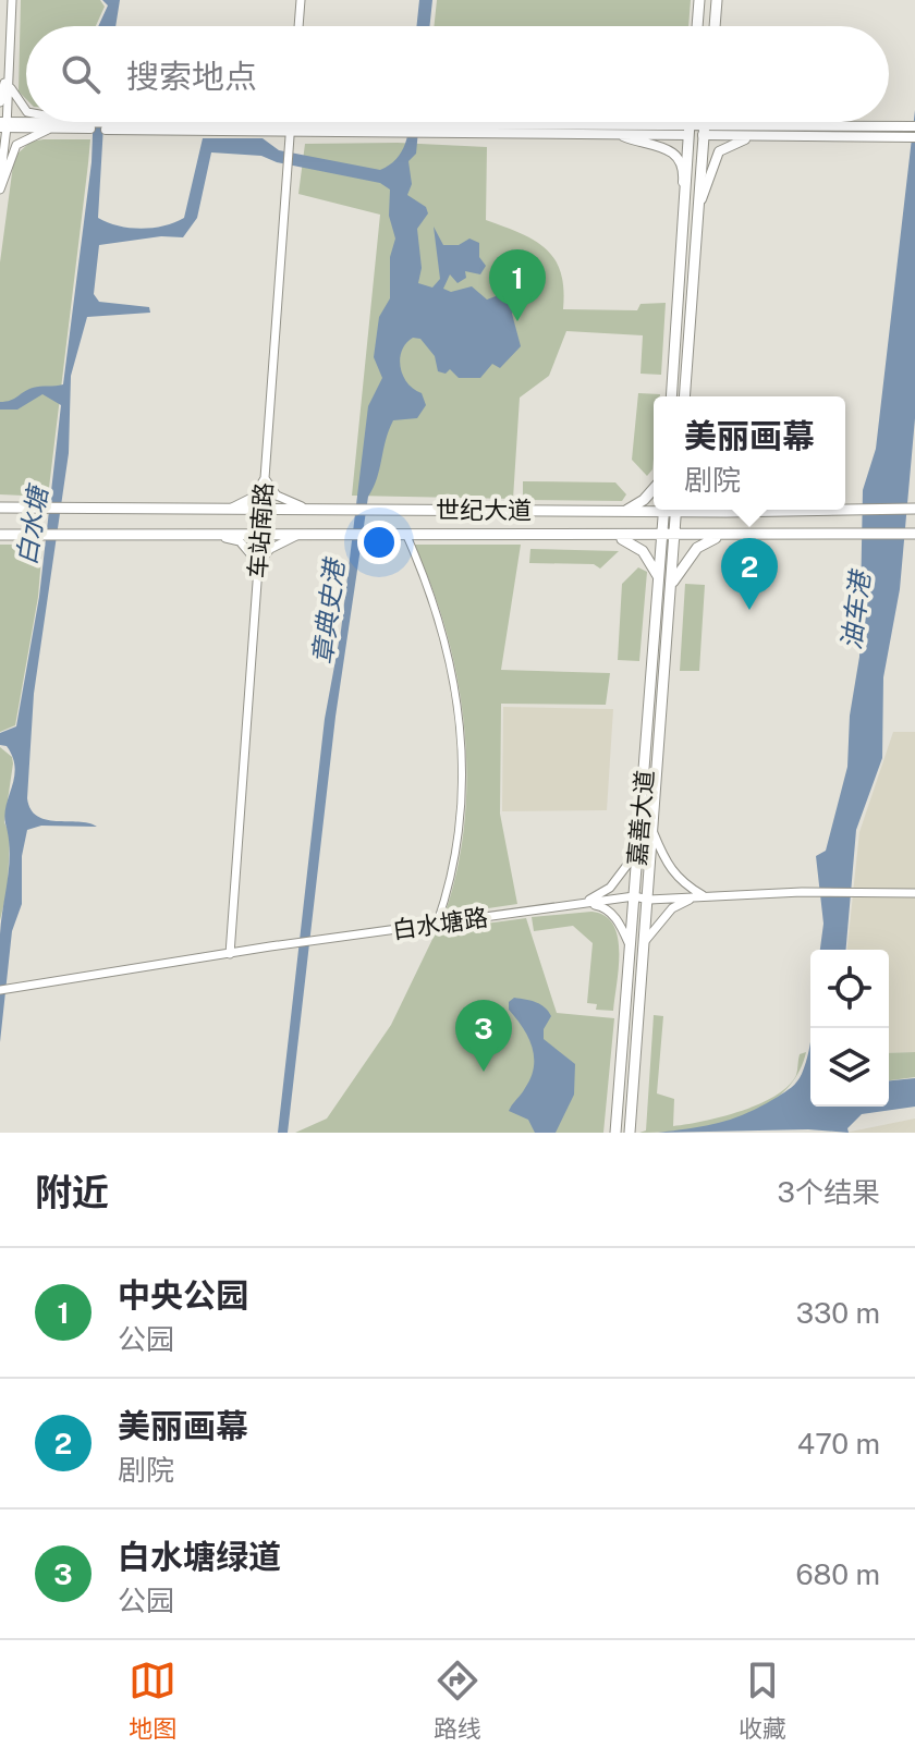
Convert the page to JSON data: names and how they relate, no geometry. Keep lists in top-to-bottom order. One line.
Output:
{"streets":{"main road":["世纪大道","嘉善大道"],"street":["车站南路","白水塘路"]},"crossings":[["世纪大道","车站南路"],["世纪大道","嘉善大道"],["车站南路","白水塘路"],["嘉善大道","白水塘路"]],"water":["白水塘","油车港","章典史港"],"page":{"search":"搜索地点","pins":["1","2","3"],"popup":["美丽画幕","剧院"],"heading":["附近","3个结果"],"list":[{"mark":"1","name":"中央公园","note":"公园","value":"330 m"},{"mark":"2","name":"美丽画幕","note":"剧院","value":"470 m"},{"mark":"3","name":"白水塘绿道","note":"公园","value":"680 m"}],"nav":["地图","路线","收藏"]}}
